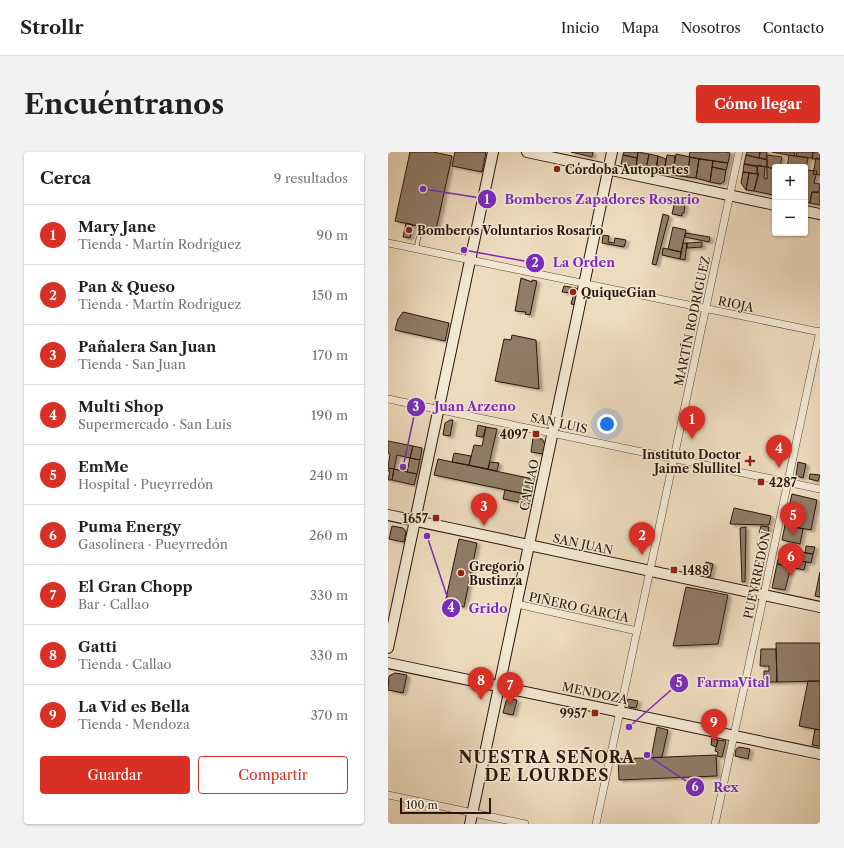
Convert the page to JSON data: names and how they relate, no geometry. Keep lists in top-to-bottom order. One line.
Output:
{"streets":{"main road":["CALLAO","SAN JUAN","MENDOZA"],"street":["RIOJA","MARTÍN RODRÍGUEZ","SAN LUIS","PUEYRREDÓN","PIÑERO GARCÍA"]},"crossings":[["RIOJA","MARTÍN RODRÍGUEZ"],["RIOJA","CALLAO"],["RIOJA","PUEYRREDÓN"],["MARTÍN RODRÍGUEZ","SAN LUIS"],["MARTÍN RODRÍGUEZ","SAN JUAN"],["MARTÍN RODRÍGUEZ","PIÑERO GARCÍA"],["MARTÍN RODRÍGUEZ","MENDOZA"],["SAN LUIS","CALLAO"],["SAN LUIS","PUEYRREDÓN"],["CALLAO","SAN JUAN"],["CALLAO","PIÑERO GARCÍA"],["CALLAO","MENDOZA"],["SAN JUAN","PUEYRREDÓN"],["PUEYRREDÓN","MENDOZA"]],"districts":["NUESTRA SEÑORA DE LOURDES"],"places":{"other":["Córdoba Autopartes","Bomberos Zapadores Rosario","Bomberos Voluntarios Rosario","La Orden","QuiqueGian","Juan Arzeno","Grido","Gregorio Bustinza","FarmaVital","Rex"],"transit":["4097","4287","1657","1488","9957"],"health":["Instituto Doctor Jaime Slullitel"]},"scale_bar":"100 m","page":{"header":"Strollr","nav":["Inicio","Mapa","Nosotros","Contacto"],"buttons":["Cómo llegar",["Guardar","Compartir"]],"title":"Encuéntranos","heading":["Cerca","9 resultados"],"map_buttons":["+","−"],"list":[{"mark":"1","name":"Mary Jane","note":"Tienda · Martín Rodríguez","value":"90 m"},{"mark":"2","name":"Pan & Queso","note":"Tienda · Martín Rodríguez","value":"150 m"},{"mark":"3","name":"Pañalera San Juan","note":"Tienda · San Juan","value":"170 m"},{"mark":"4","name":"Multi Shop","note":"Supermercado · San Luis","value":"190 m"},{"mark":"5","name":"EmMe","note":"Hospital · Pueyrredón","value":"240 m"},{"mark":"6","name":"Puma Energy","note":"Gasolinera · Pueyrredón","value":"260 m"},{"mark":"7","name":"El Gran Chopp","note":"Bar · Callao","value":"330 m"},{"mark":"8","name":"Gatti","note":"Tienda · Callao","value":"330 m"},{"mark":"9","name":"La Vid es Bella","note":"Tienda · Mendoza","value":"370 m"}],"pins":["1","4","3","5","2","6","8","7","9"],"scale":"100 m"}}
